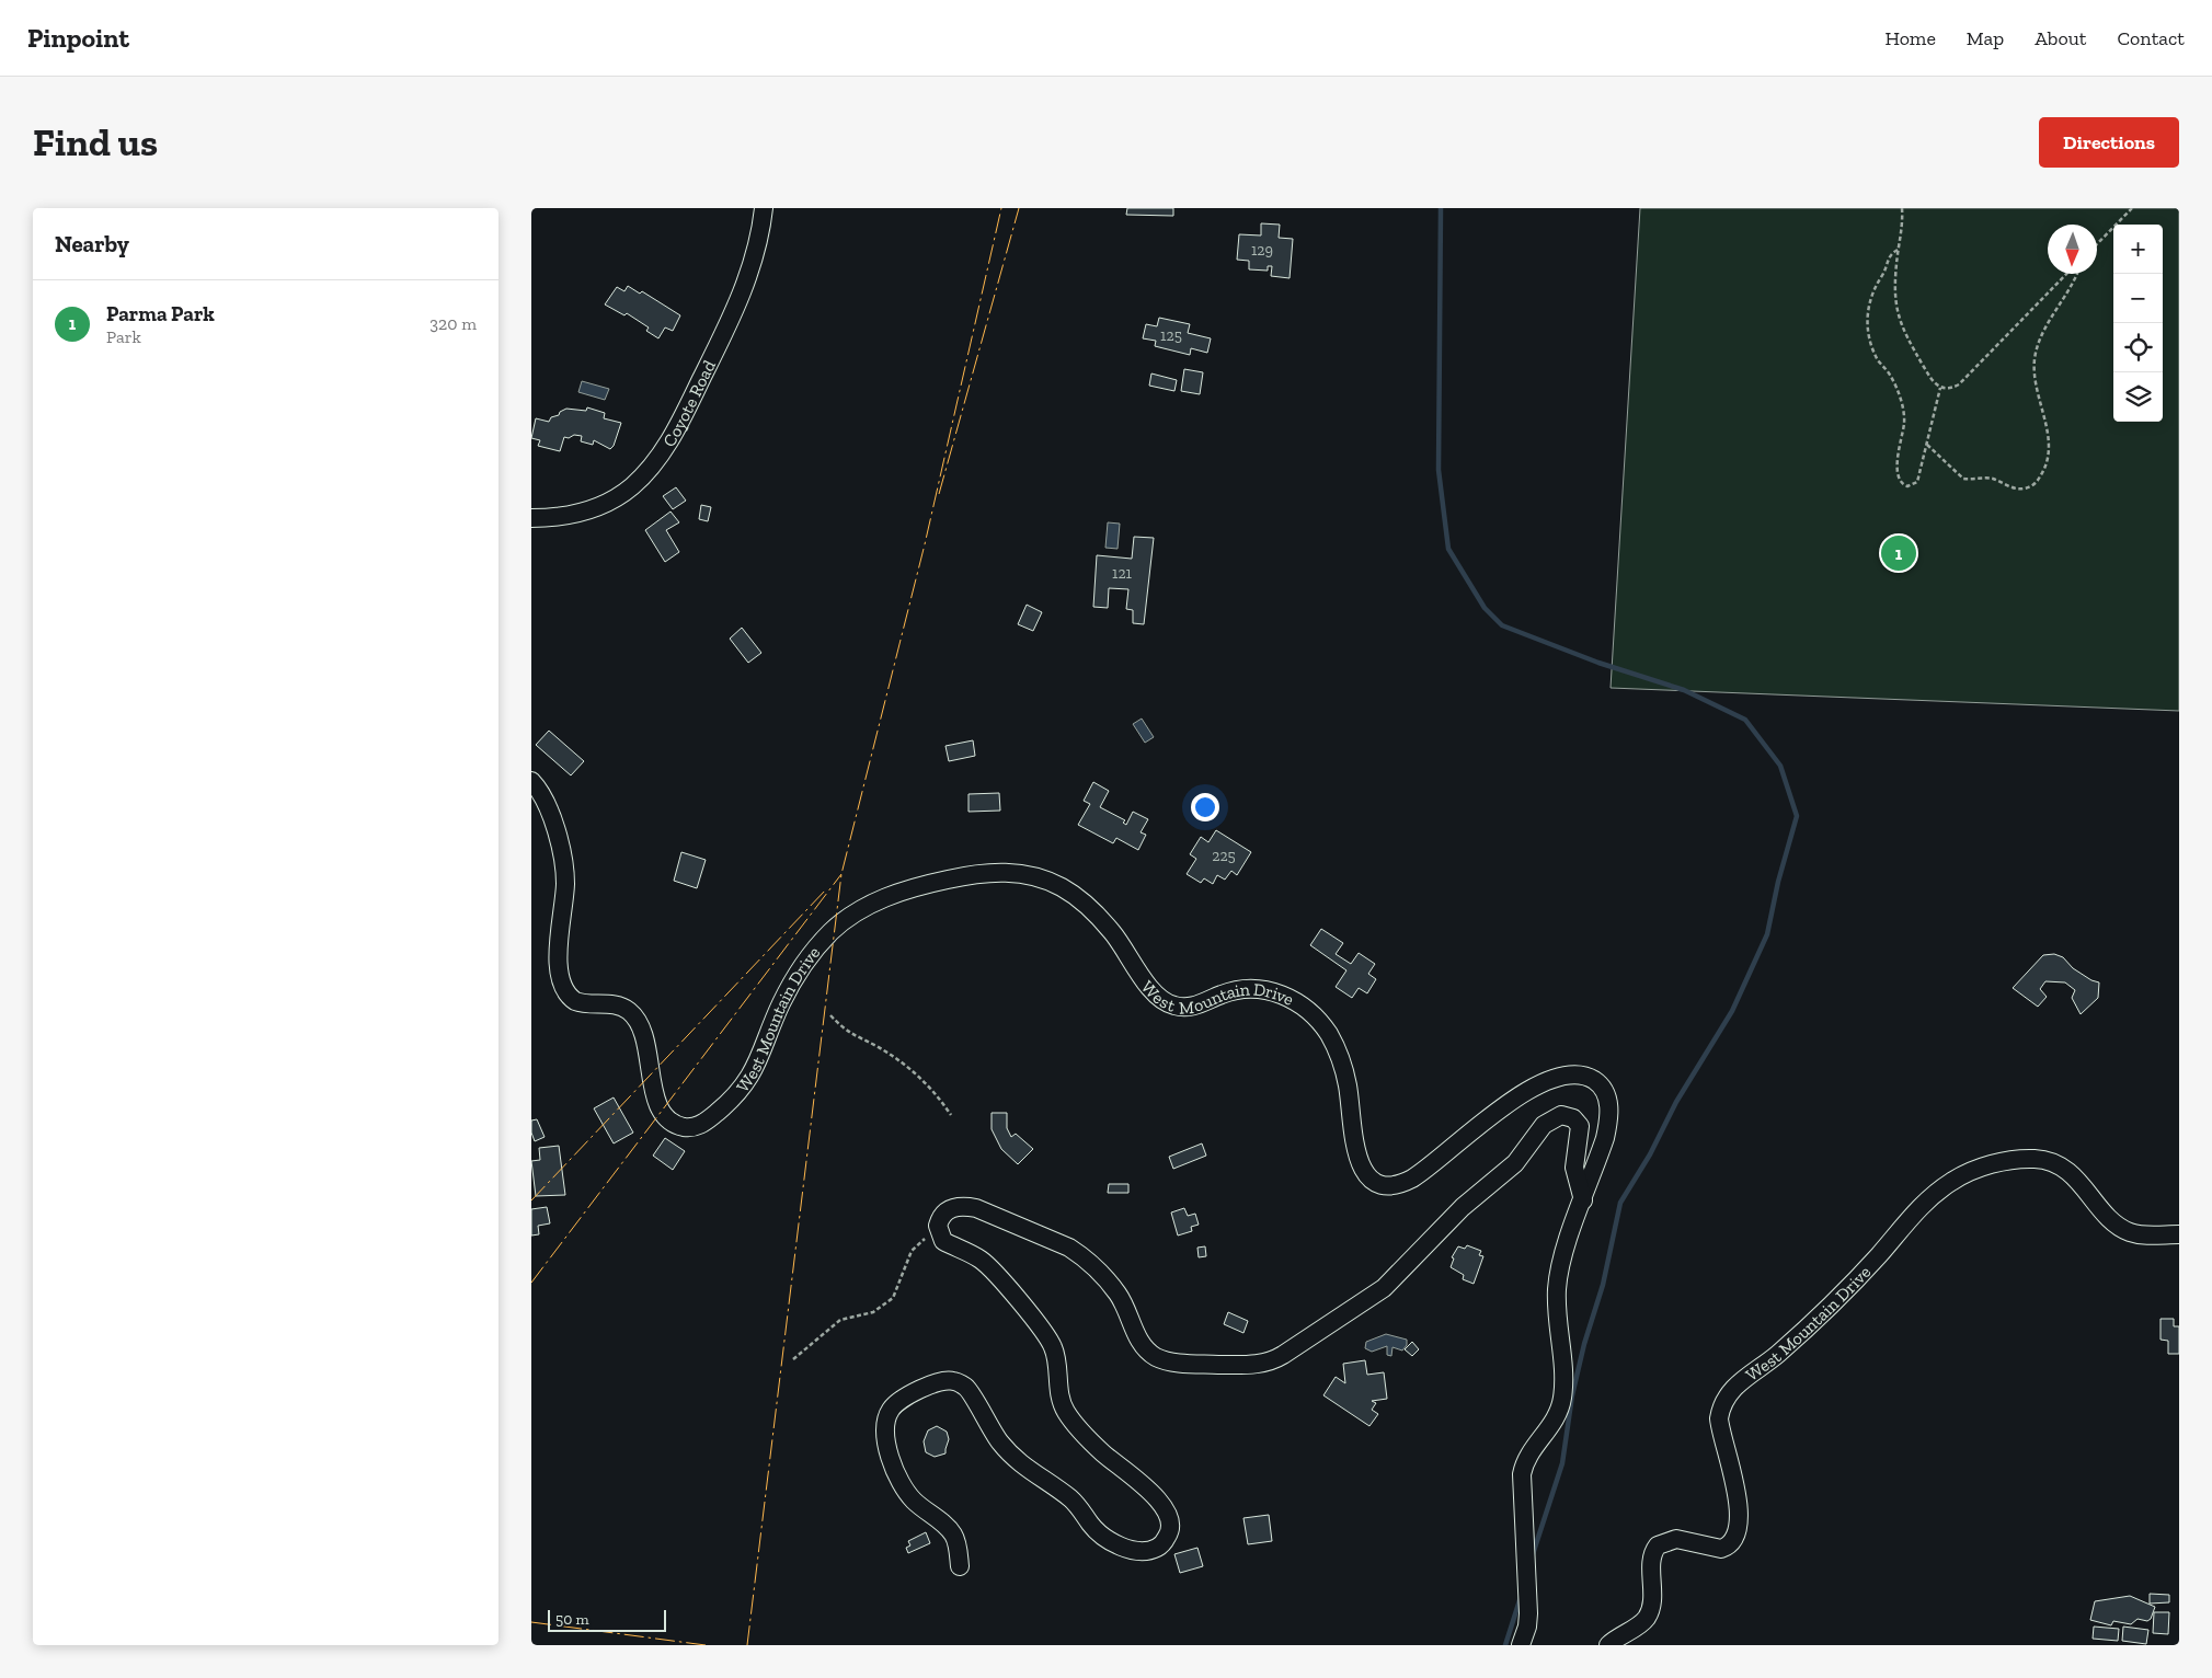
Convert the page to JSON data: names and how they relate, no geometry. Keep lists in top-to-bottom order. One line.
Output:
{"streets":{"street":["Coyote Road","West Mountain Drive"]},"house_numbers":["129","125","121","225"],"scale_bar":"50 m","north":"bottom","page":{"header":"Pinpoint","nav":["Home","Map","About","Contact"],"buttons":"Directions","title":"Find us","heading":"Nearby","map_buttons":["+","−"],"list":[{"mark":"1","name":"Parma Park","note":"Park","value":"320 m"}],"pins":"1","scale":"50 m"}}
